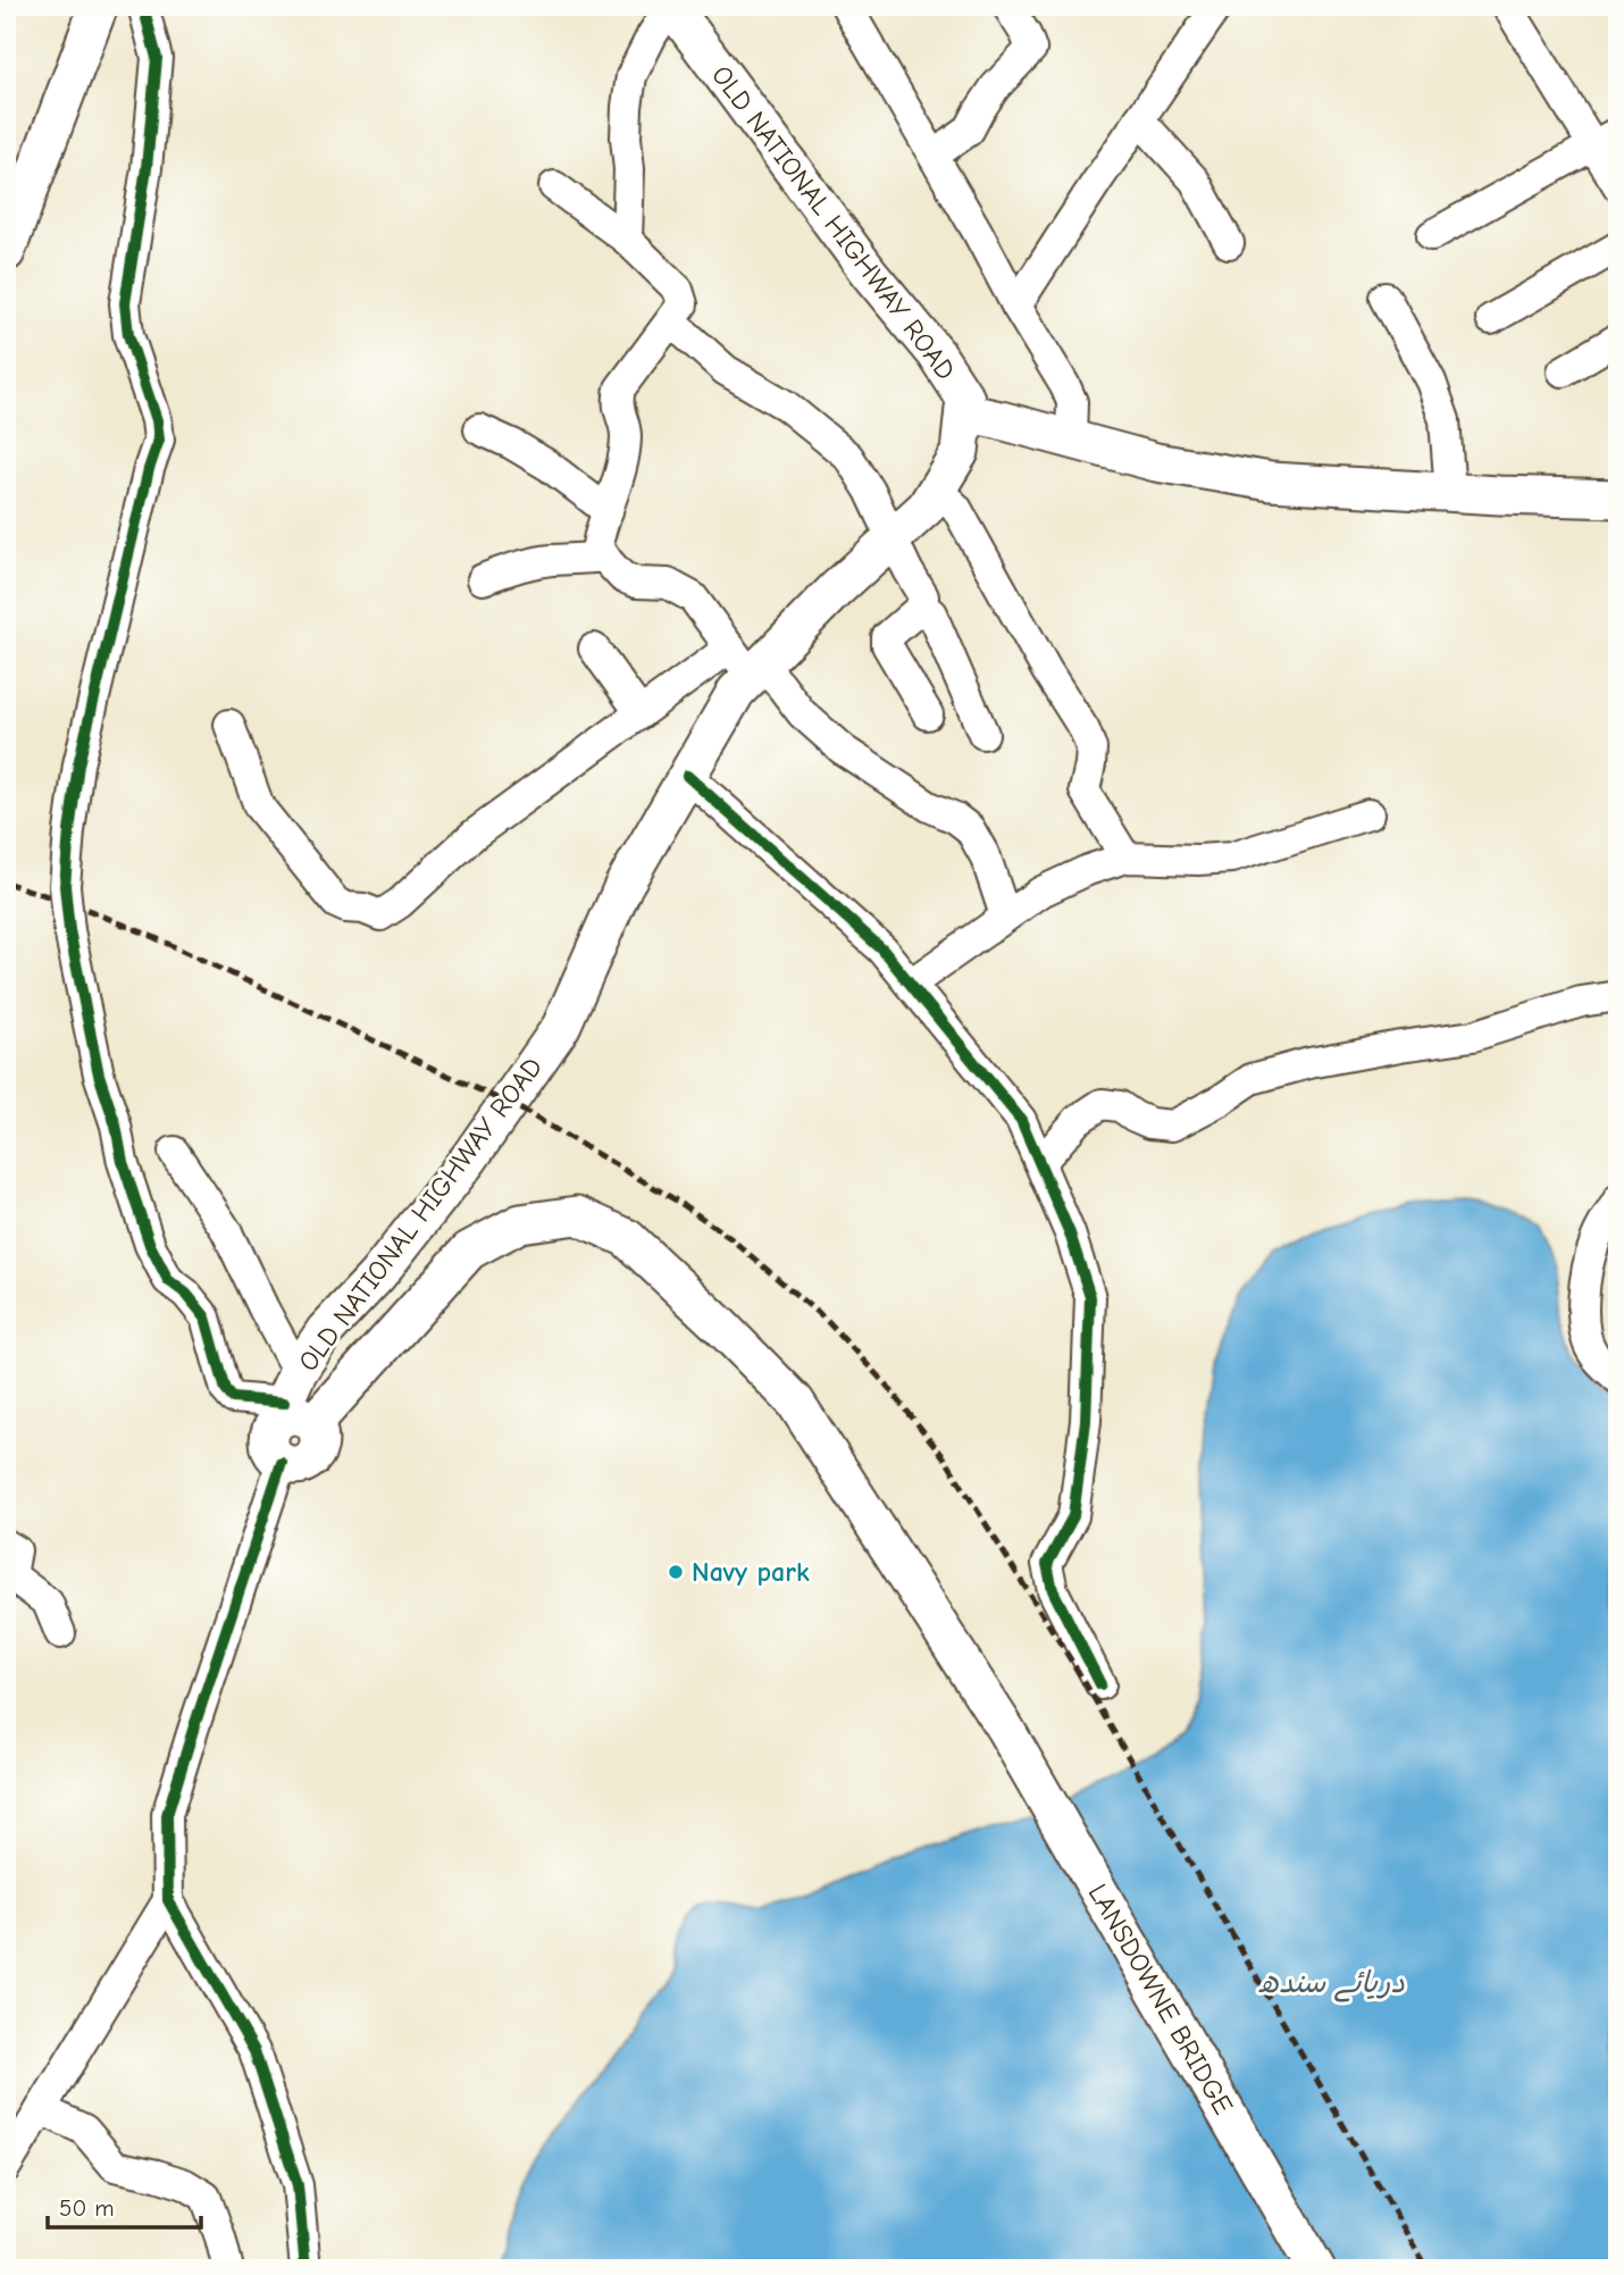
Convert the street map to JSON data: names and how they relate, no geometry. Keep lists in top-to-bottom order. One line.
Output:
{"streets":{"main road":["OLD NATIONAL HIGHWAY ROAD","LANSDOWNE BRIDGE"]},"crossings":[["OLD NATIONAL HIGHWAY ROAD","LANSDOWNE BRIDGE"]],"water":["دریائے سندھ"],"places":["Navy park"],"scale_bar":"50 m"}
